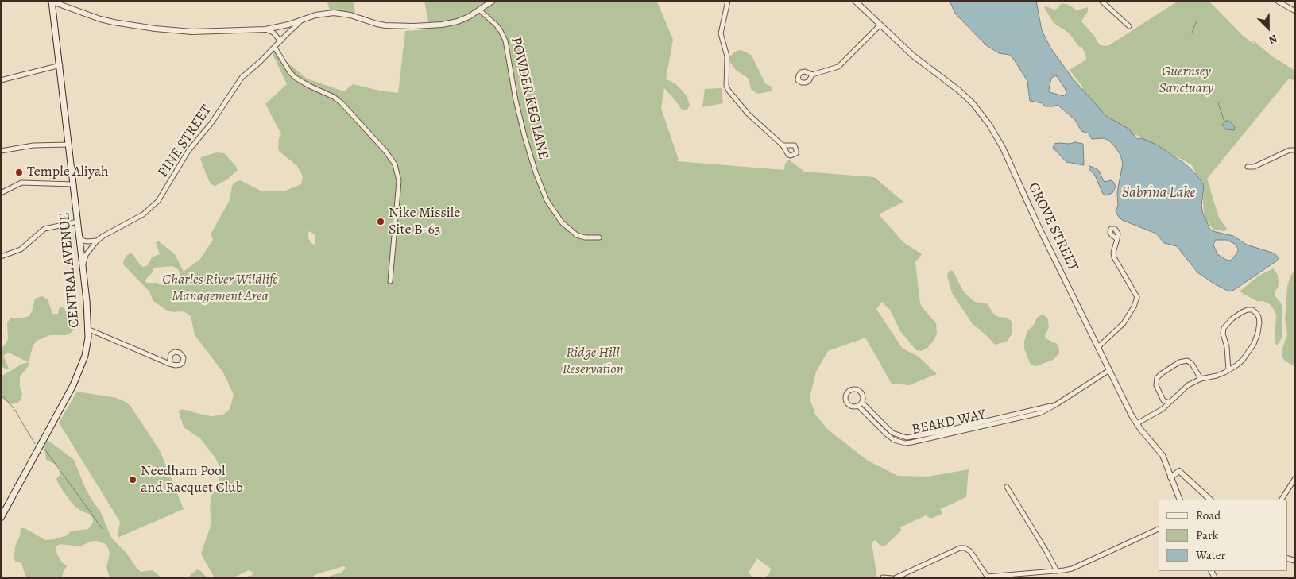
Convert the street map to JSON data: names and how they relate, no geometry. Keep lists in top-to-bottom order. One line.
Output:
{"streets":{"main road":["CENTRAL AVENUE"],"street":["POWDER KEG LANE","PINE STREET","GROVE STREET","BEARD WAY"]},"crossings":[["PINE STREET","CENTRAL AVENUE"],["GROVE STREET","BEARD WAY"]],"water":["Sabrina Lake"],"parks":["Guernsey Sanctuary","Charles River Wildlife Management Area","Ridge Hill Reservation"],"places":["Temple Aliyah","Nike Missile Site B-63","Needham Pool and Racquet Club"],"legend":["Road","Park","Water"],"north":"bottom right"}
